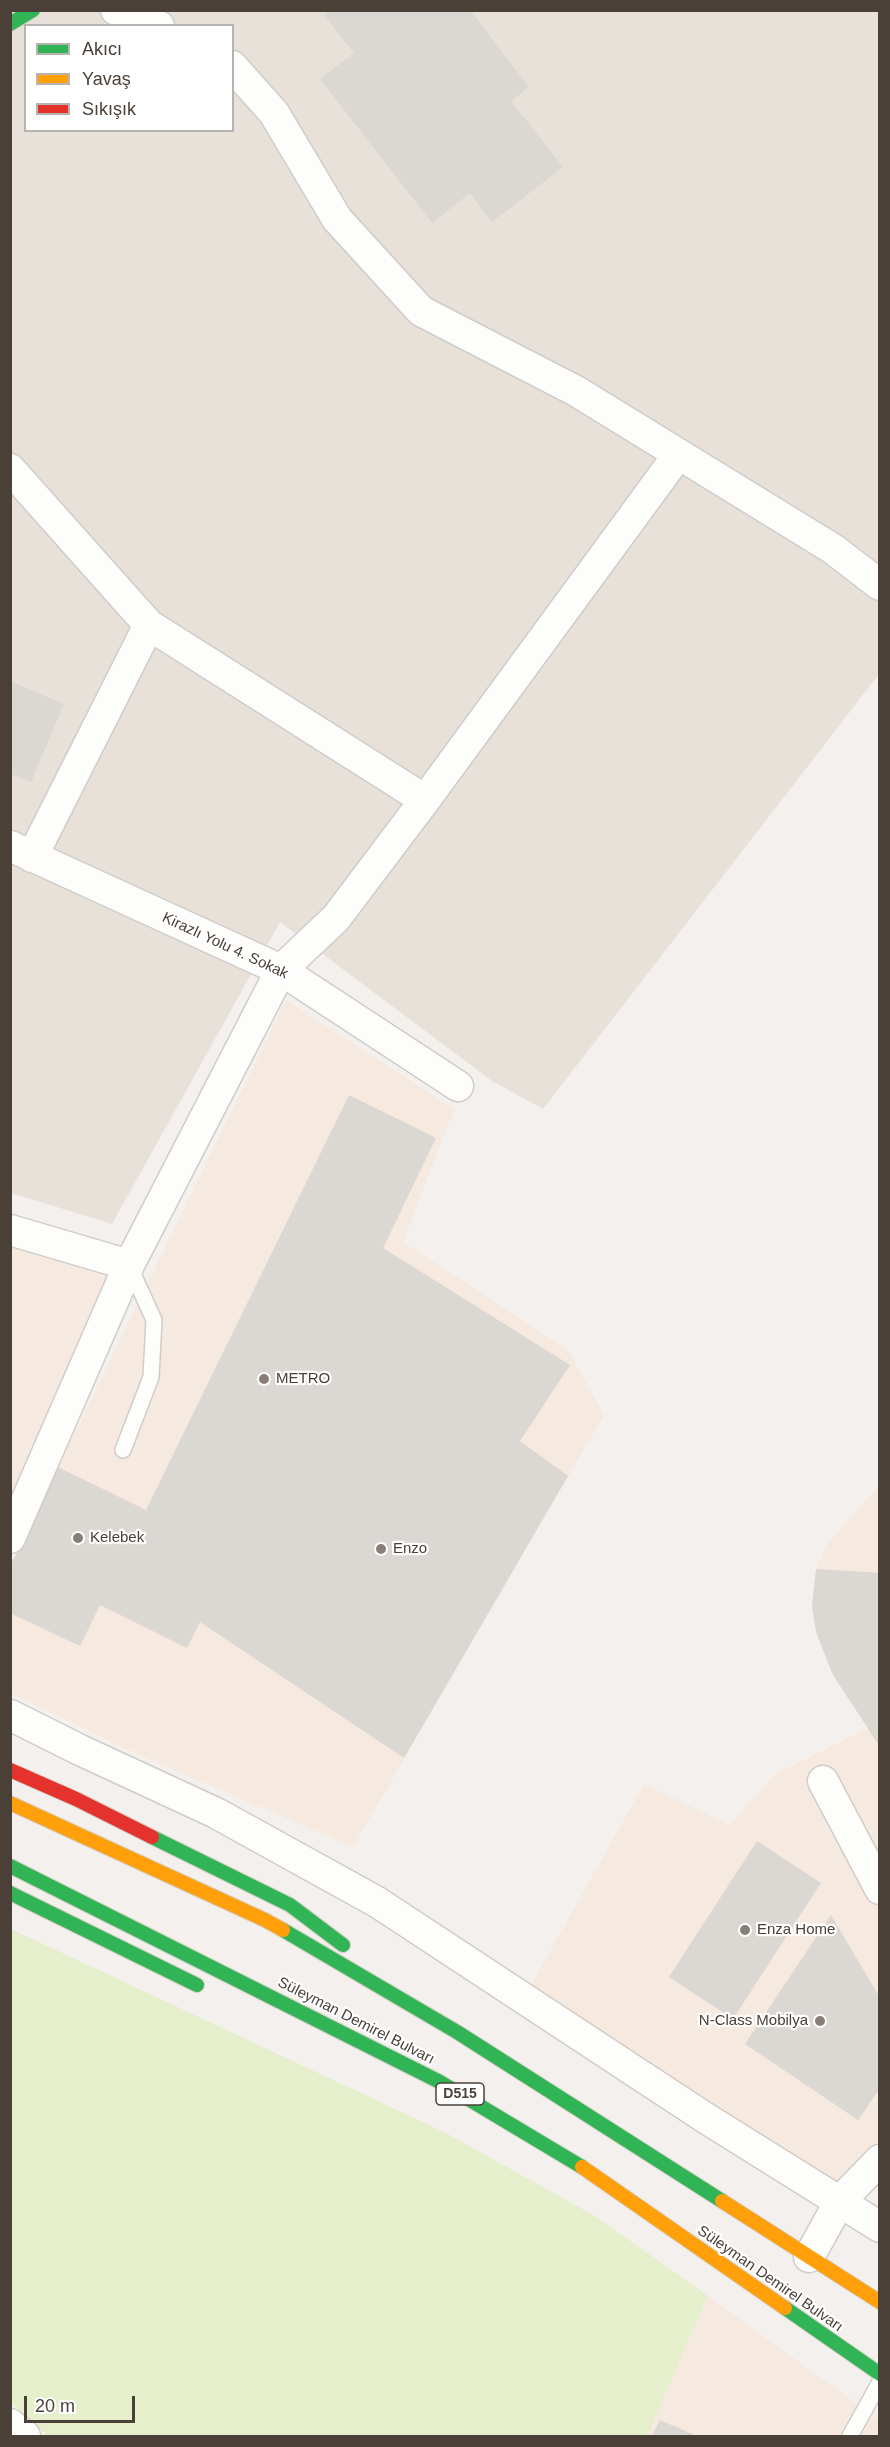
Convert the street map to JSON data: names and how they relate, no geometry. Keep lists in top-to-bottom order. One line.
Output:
{"streets":{"main road":["Süleyman Demirel Bulvarı","D515"],"street":["Kirazlı Yolu 4. Sokak"]},"places":["METRO","Kelebek","Enzo","Enza Home","N-Class Mobilya"],"legend":["Akıcı","Yavaş","Sıkışık"],"scale_bar":"20 m"}
